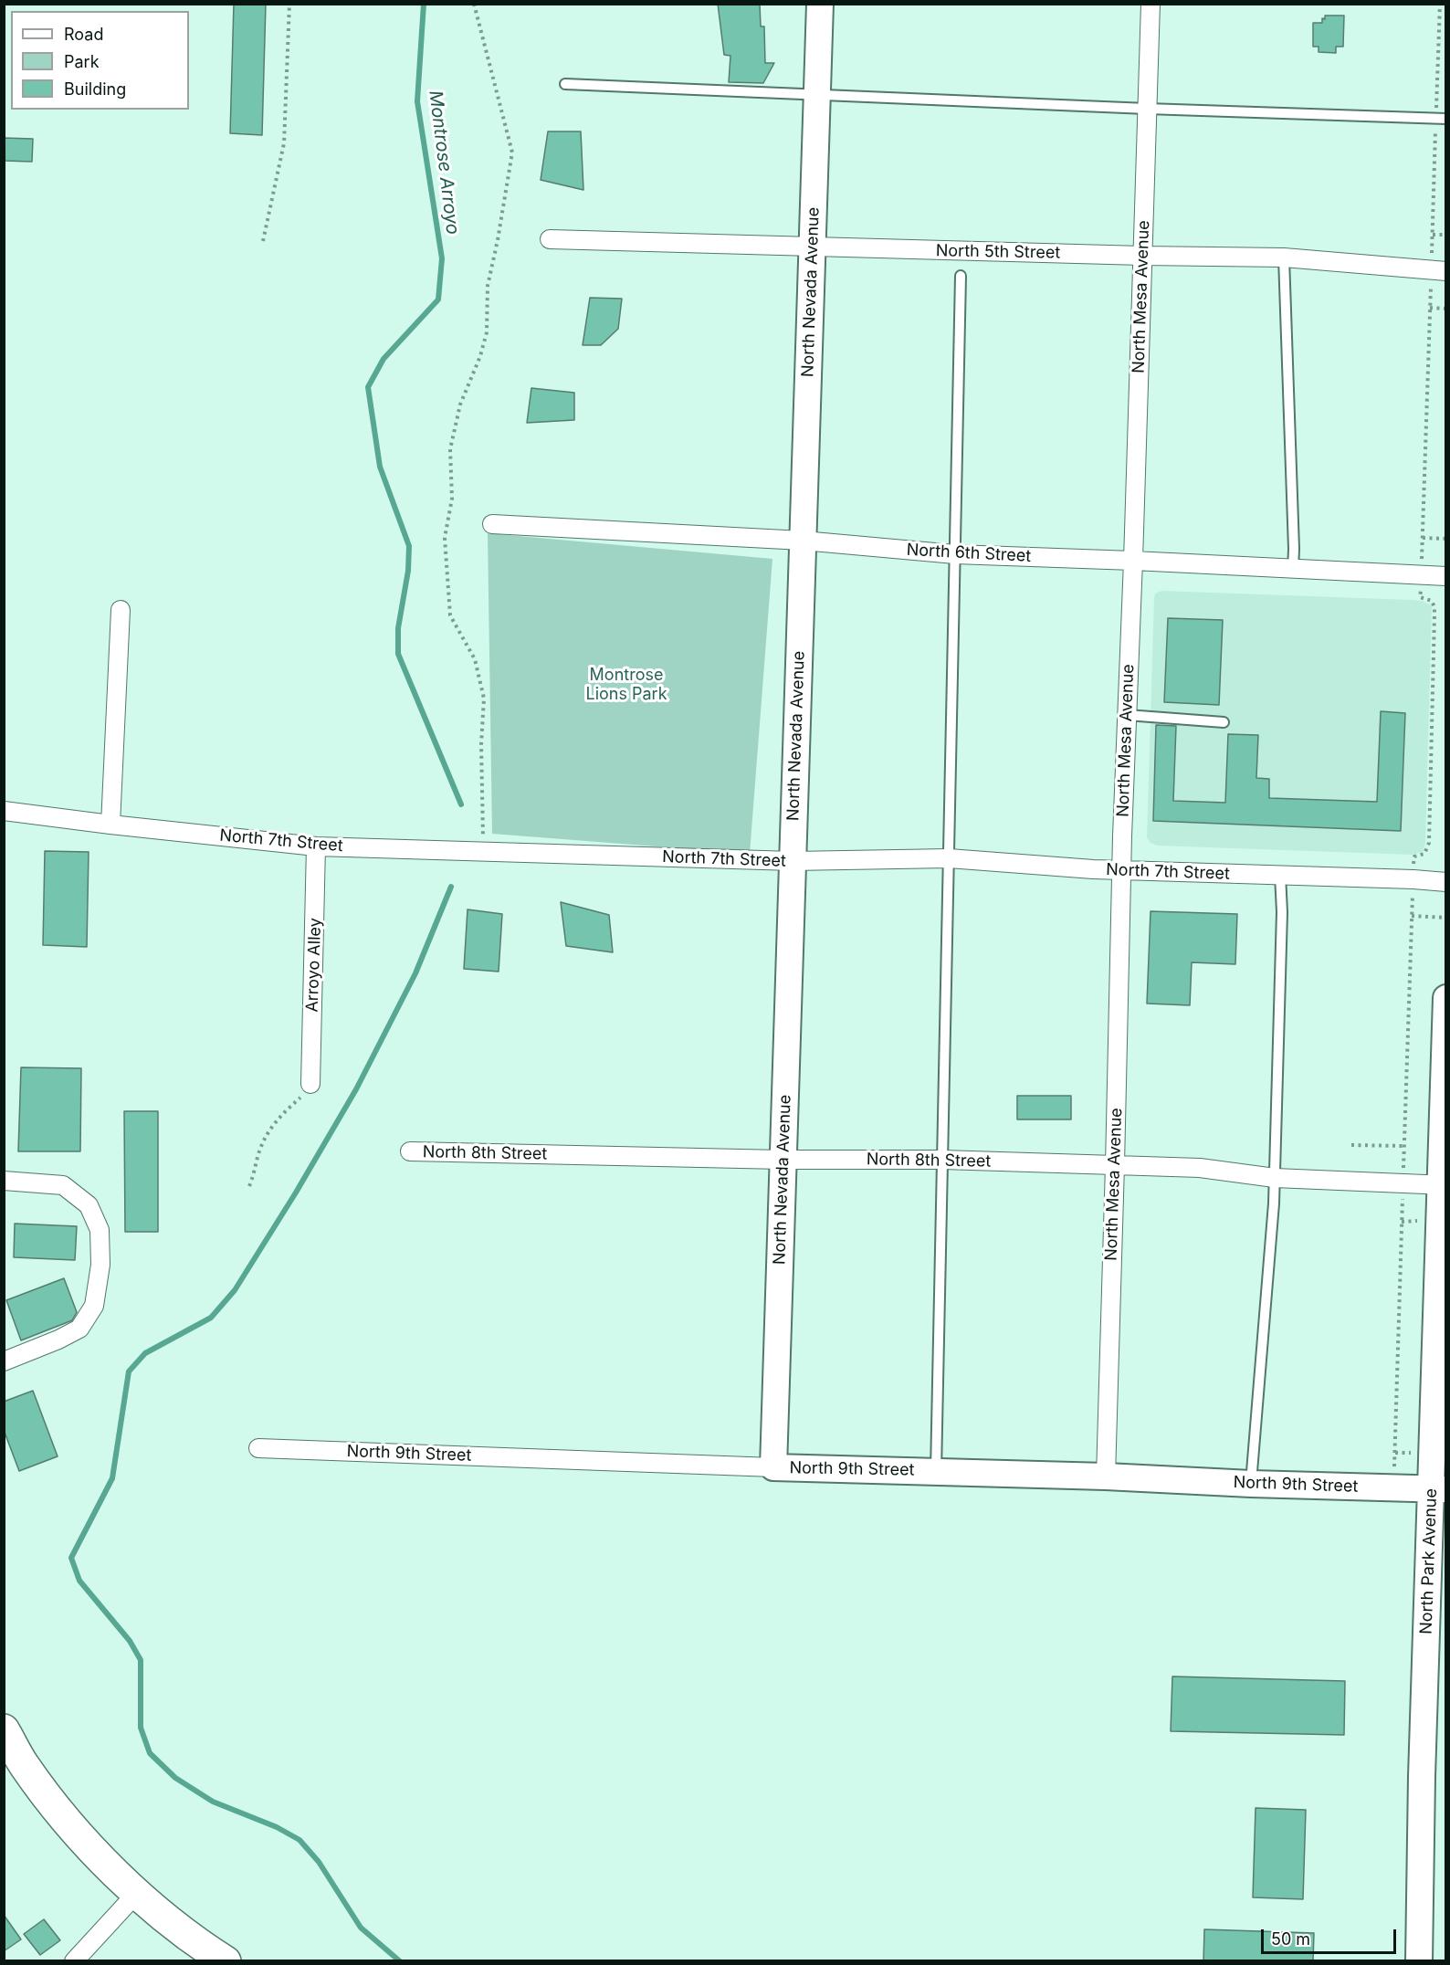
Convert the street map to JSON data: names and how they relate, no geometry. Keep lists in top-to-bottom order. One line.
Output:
{"streets":{"street":["North 5th Street","North Nevada Avenue","North Mesa Avenue","North 6th Street","North 7th Street","Arroyo Alley","North 8th Street","North 9th Street","North Park Avenue"]},"crossings":[["North 5th Street","North Nevada Avenue"],["North 5th Street","North Mesa Avenue"],["North Nevada Avenue","North 6th Street"],["North Nevada Avenue","North 7th Street"],["North Nevada Avenue","North 8th Street"],["North Nevada Avenue","North 9th Street"],["North Mesa Avenue","North 6th Street"],["North Mesa Avenue","North 7th Street"],["North Mesa Avenue","North 8th Street"],["North Mesa Avenue","North 9th Street"],["North 7th Street","Arroyo Alley"],["North 8th Street","North Park Avenue"],["North 9th Street","North Park Avenue"]],"water":["Montrose Arroyo"],"parks":["Montrose Lions Park"],"legend":["Road","Park","Building"],"scale_bar":"50 m"}
